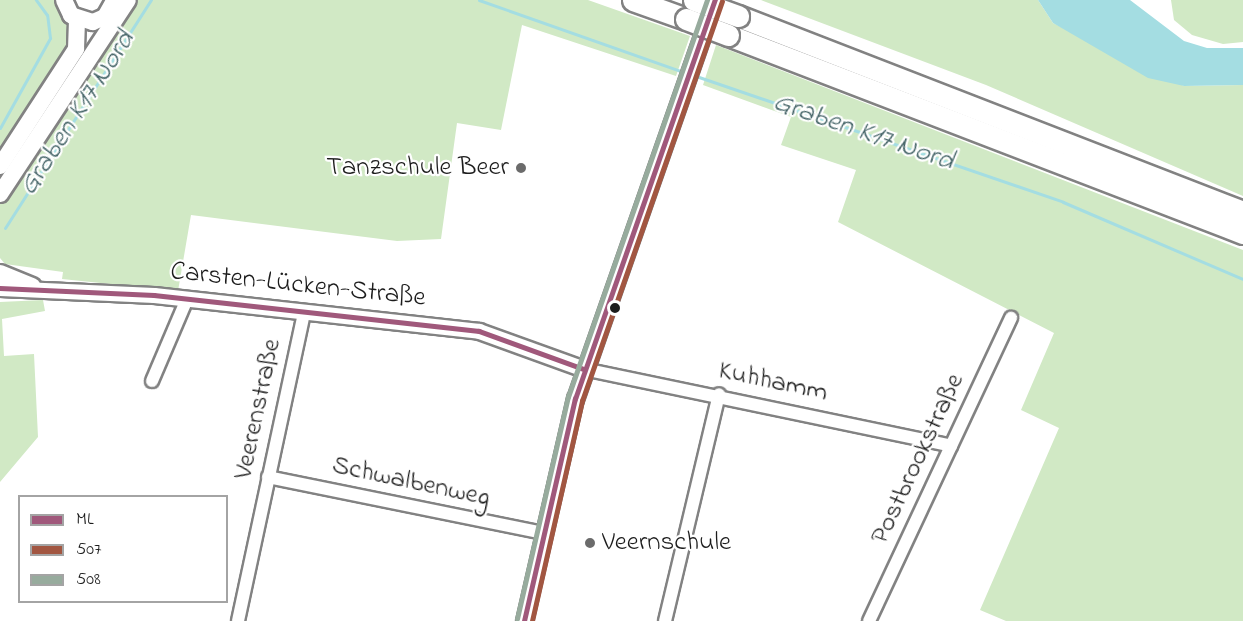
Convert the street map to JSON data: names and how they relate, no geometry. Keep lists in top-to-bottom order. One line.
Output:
{"streets":{"street":["Carsten-Lücken-Straße","Kuhhamm","Veerenstraße","Postbrookstraße","Schwalbenweg"]},"crossings":[["Carsten-Lücken-Straße","Kuhhamm"],["Carsten-Lücken-Straße","Veerenstraße"],["Kuhhamm","Postbrookstraße"],["Veerenstraße","Schwalbenweg"]],"water":["Graben K17 Nord"],"places":["Tanzschule Beer","Veernschule"],"lines":["transit line ML","transit line 508","transit line 507"],"legend":["ML","507","508"]}
